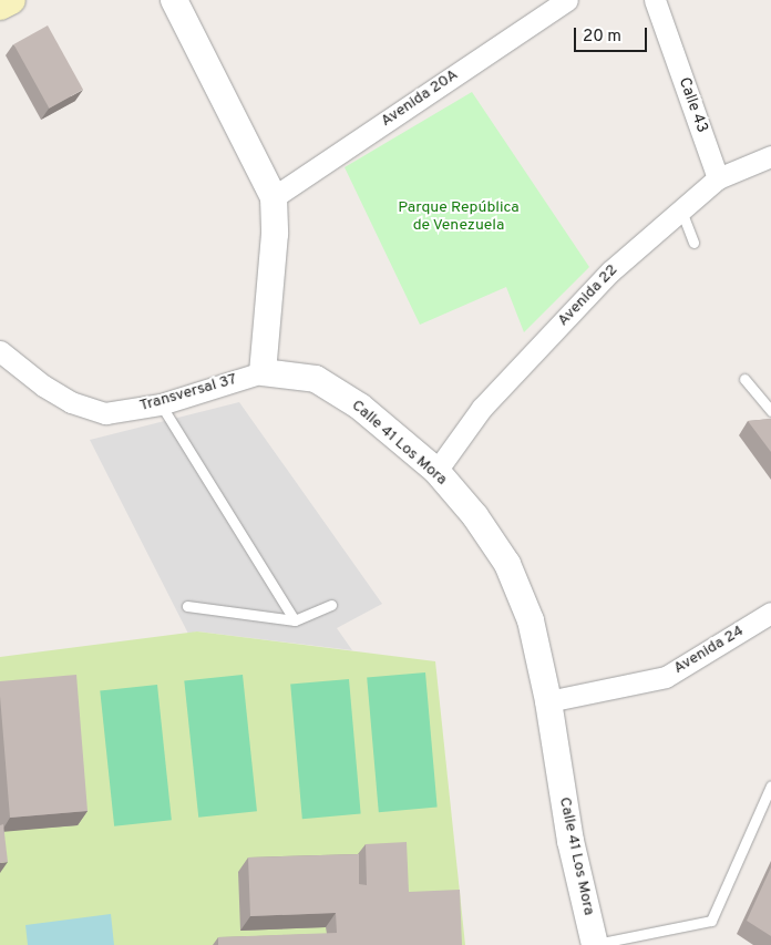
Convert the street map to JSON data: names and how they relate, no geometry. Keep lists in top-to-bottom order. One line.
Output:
{"streets":{"street":["Avenida 20A","Calle 43","Avenida 22","Transversal 37","Calle 41 Los Mora","Avenida 24"]},"crossings":[["Calle 43","Avenida 22"],["Avenida 22","Calle 41 Los Mora"],["Transversal 37","Calle 41 Los Mora"],["Calle 41 Los Mora","Avenida 24"]],"parks":["Parque República de Venezuela"],"scale_bar":"20 m"}
